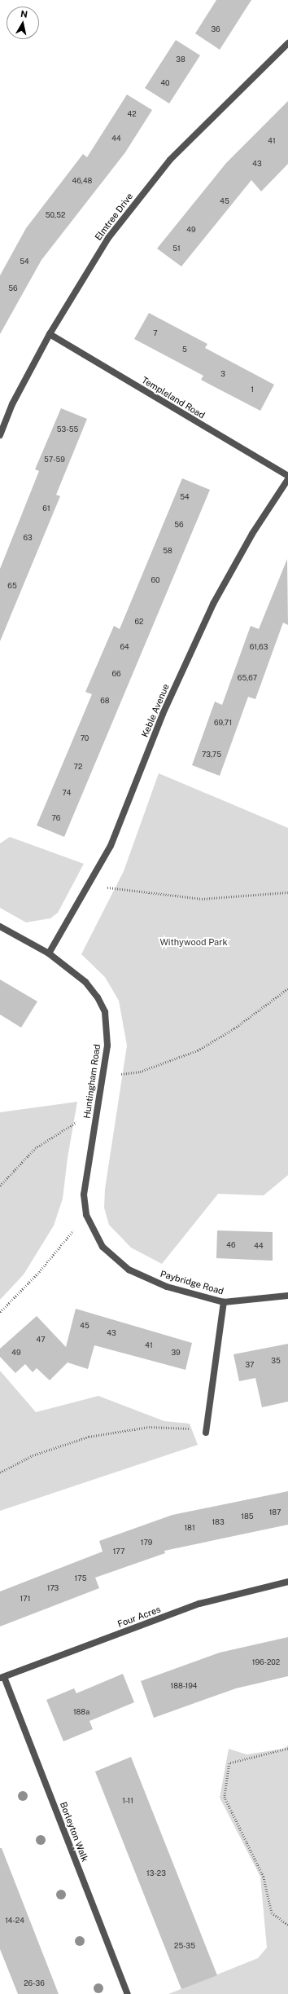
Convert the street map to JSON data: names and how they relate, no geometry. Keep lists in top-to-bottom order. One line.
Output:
{"streets":{"street":["Elmtree Drive","Templeland Road","Keble Avenue","Huntingham Road","Paybridge Road","Four Acres","Borleyton Walk"]},"crossings":[["Elmtree Drive","Templeland Road"],["Keble Avenue","Huntingham Road"],["Huntingham Road","Paybridge Road"],["Four Acres","Borleyton Walk"]],"parks":["Withywood Park"],"house_numbers":["36","38","40","42","44","41","43","46,48","45","50,52","49","51","54","56","7","5","3","1","53-55","57-59","54","61","56","63","58","60","65","62","64","61,63","66","65,67","68","69,71","70","73,75","72","74","76","46","44","45","43","47","41","49","39","35","37","187","185","183","181","179","177","175","173","171","196-202","188-194","188a","1-11","13-23","14-24","25-35","26-36"],"north":"top"}
